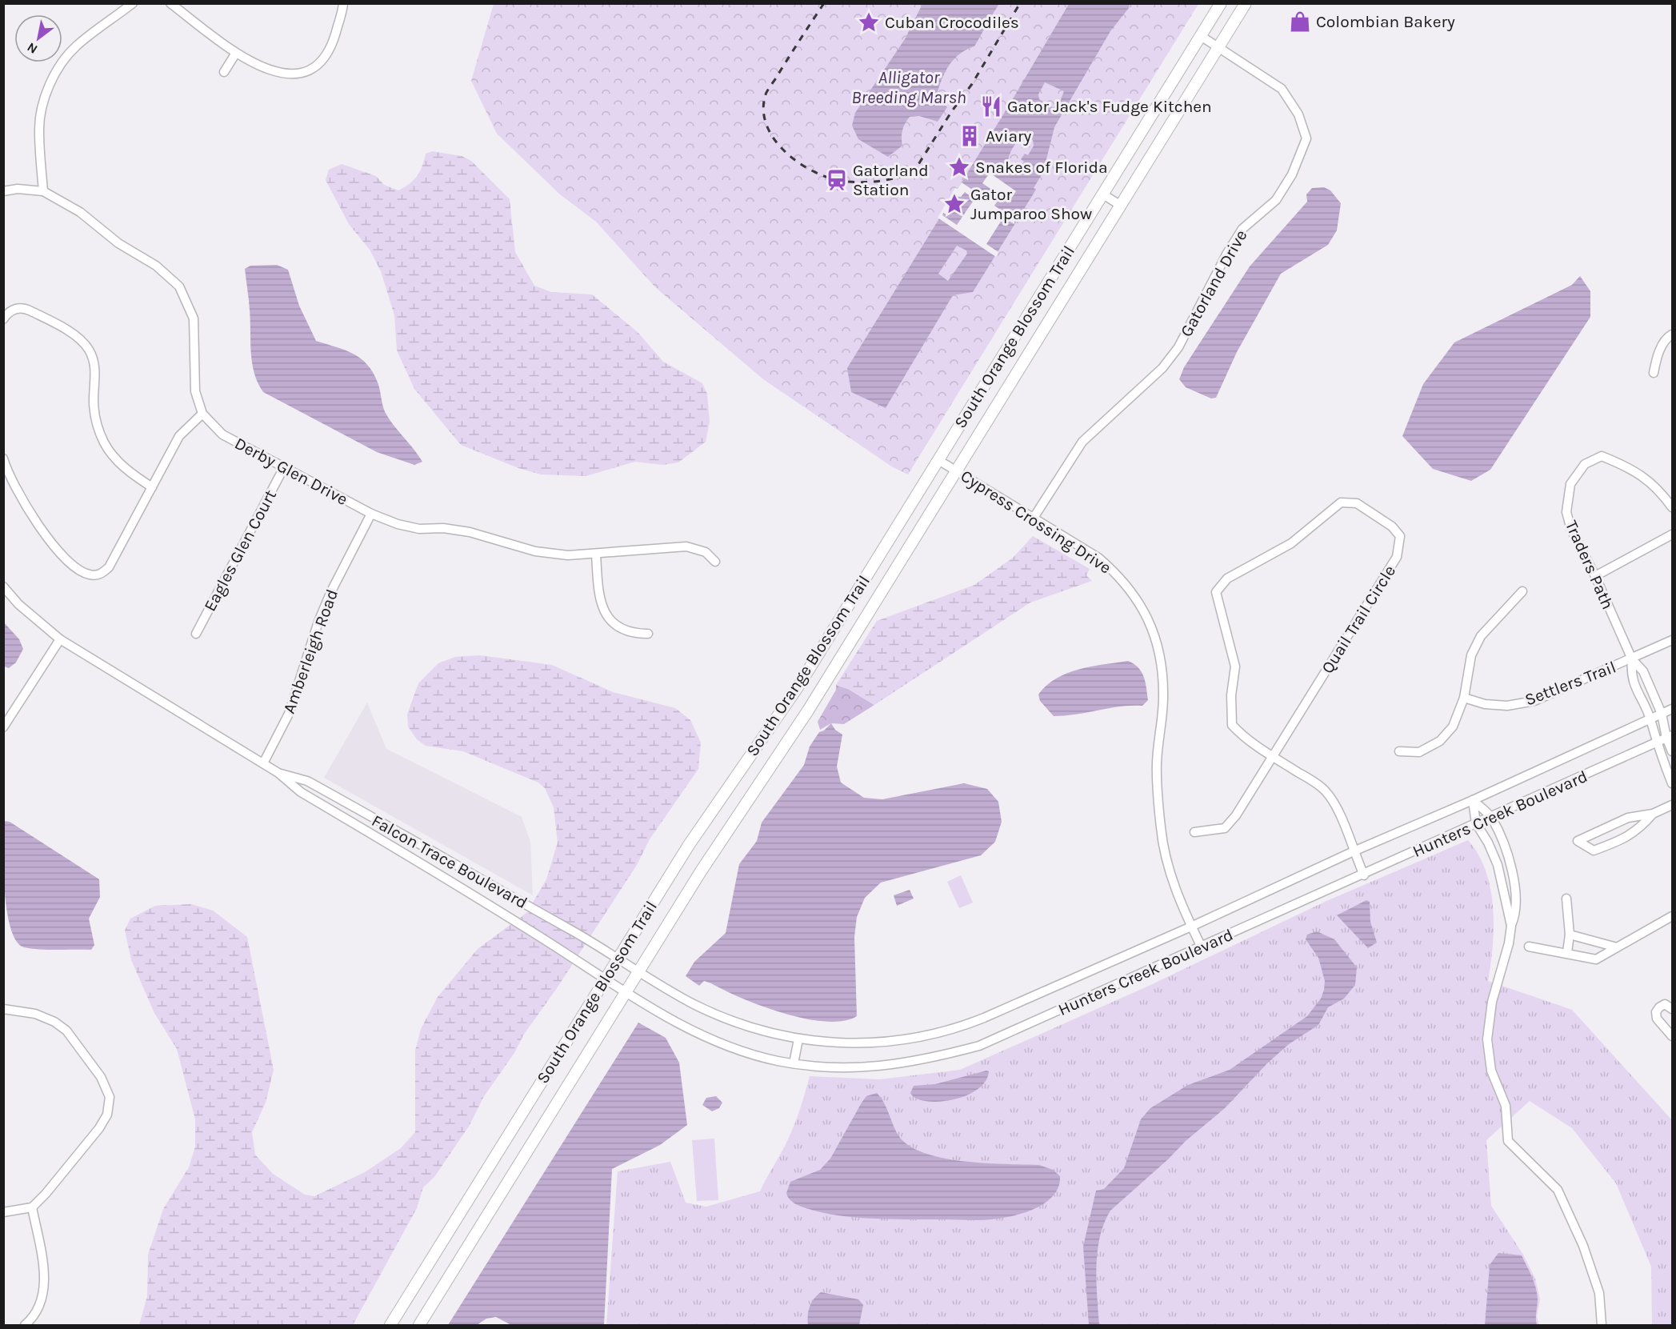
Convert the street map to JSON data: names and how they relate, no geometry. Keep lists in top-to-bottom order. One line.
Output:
{"streets":{"main road":["South Orange Blossom Trail"],"street":["Gatorland Drive","Derby Glen Drive","Cypress Crossing Drive","Eagles Glen Court","Traders Path","Quail Trail Circle","Amberleigh Road","Settlers Trail","Hunters Creek Boulevard","Falcon Trace Boulevard"]},"crossings":[["Gatorland Drive","South Orange Blossom Trail"],["Gatorland Drive","Cypress Crossing Drive"],["South Orange Blossom Trail","Cypress Crossing Drive"],["South Orange Blossom Trail","Hunters Creek Boulevard"],["South Orange Blossom Trail","Falcon Trace Boulevard"],["Derby Glen Drive","Eagles Glen Court"],["Derby Glen Drive","Amberleigh Road"],["Cypress Crossing Drive","Hunters Creek Boulevard"],["Traders Path","Settlers Trail"],["Traders Path","Hunters Creek Boulevard"],["Quail Trail Circle","Hunters Creek Boulevard"],["Amberleigh Road","Falcon Trace Boulevard"],["Hunters Creek Boulevard","Falcon Trace Boulevard"]],"water":["Alligator Breeding Marsh"],"places":{"shop":["Colombian Bakery"],"place":["Cuban Crocodiles","Snakes of Florida","Gator Jumparoo Show"],"restaurant":["Gator Jack's Fudge Kitchen"],"building":["Aviary"],"station":["Gatorland Station"]},"north":"bottom left"}
